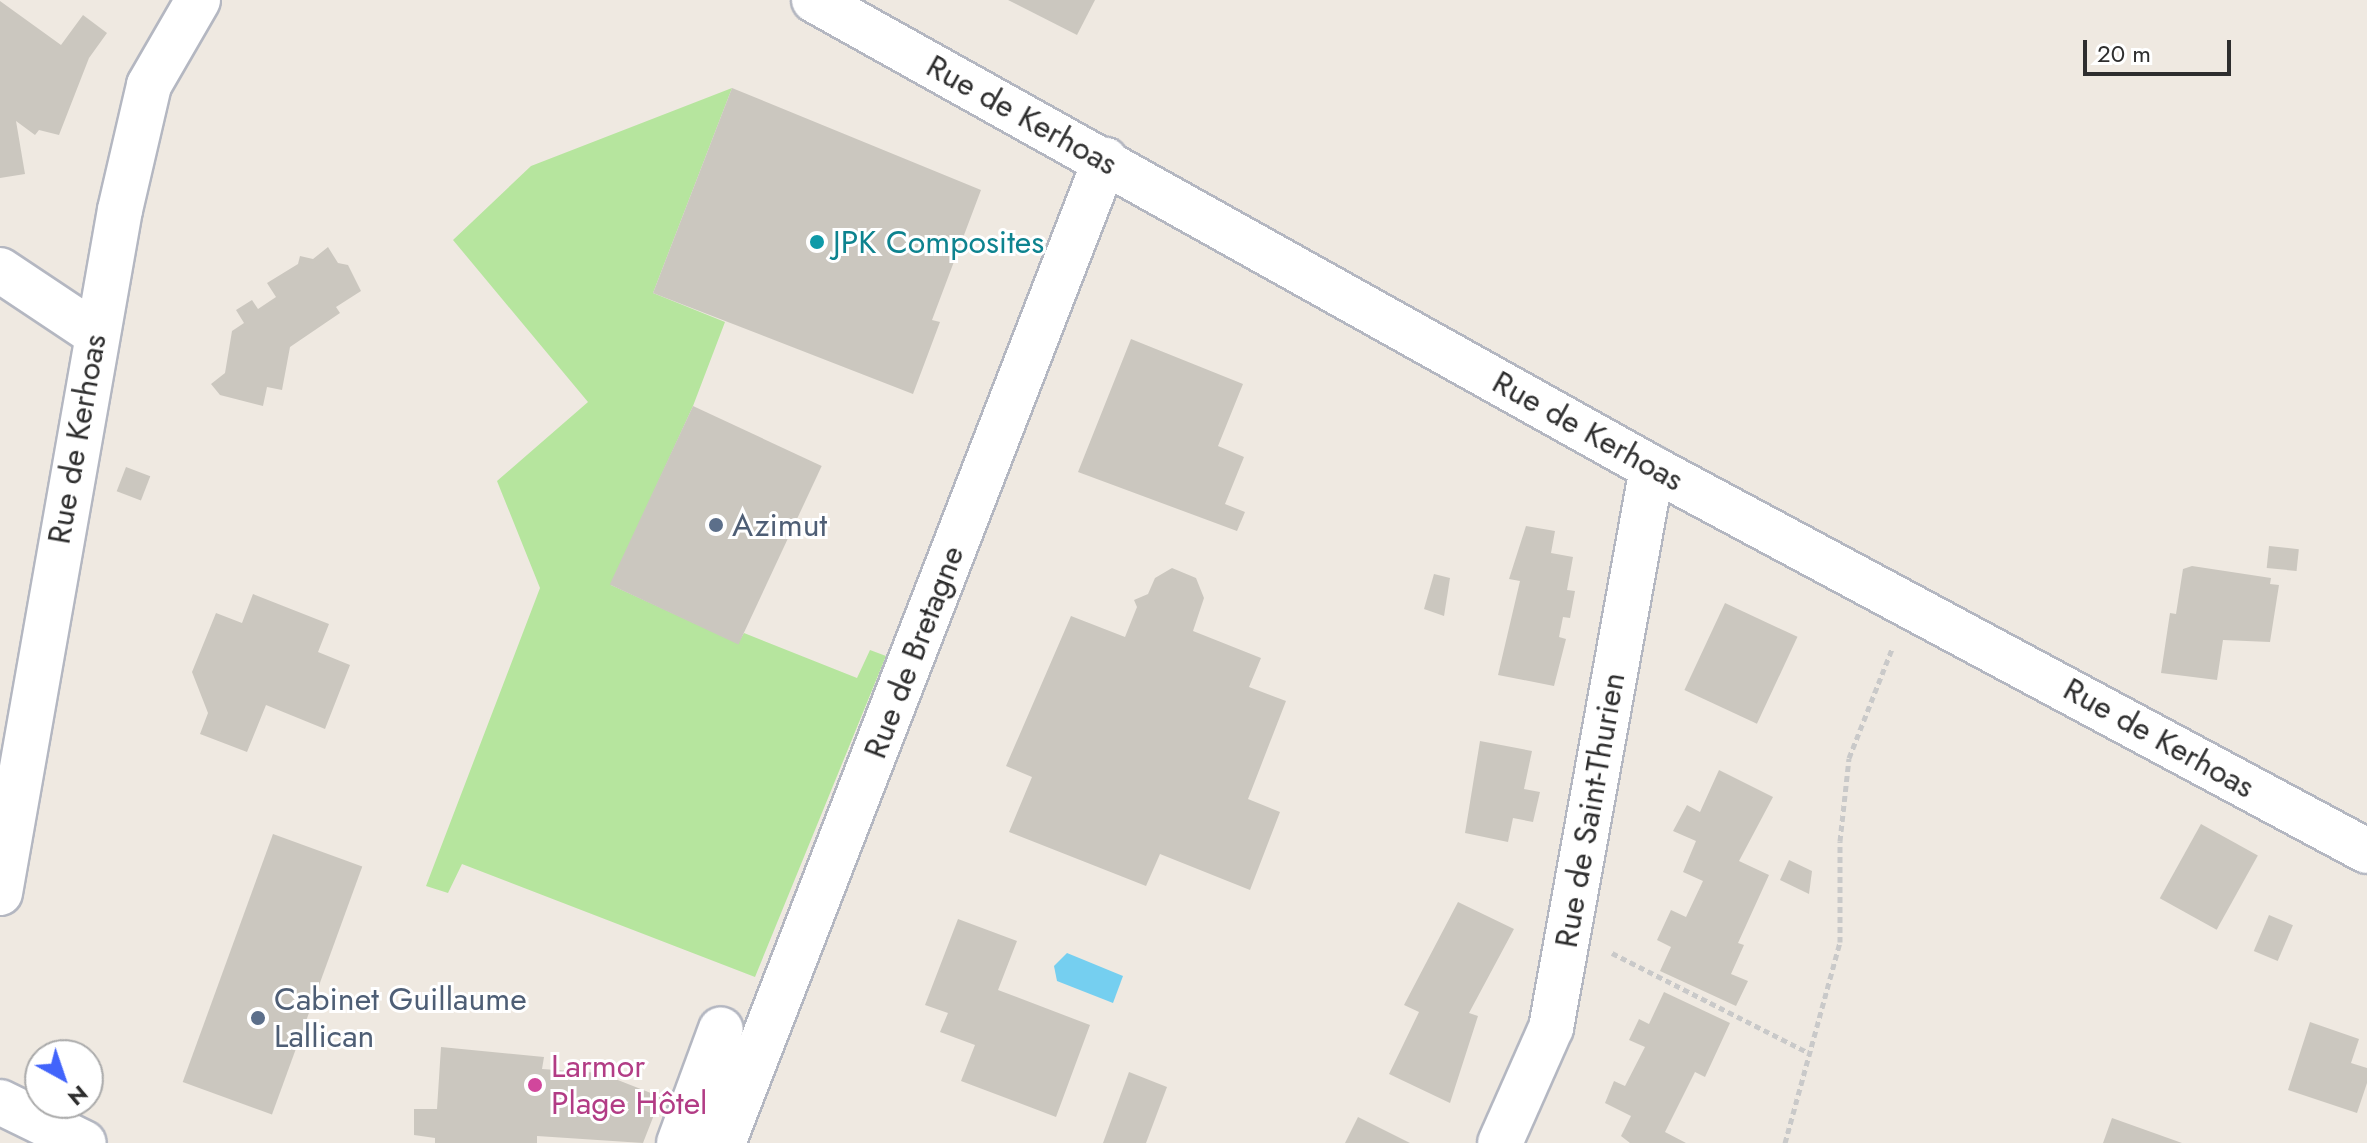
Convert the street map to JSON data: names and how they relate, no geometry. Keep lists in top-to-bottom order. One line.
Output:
{"streets":{"street":["Rue de Kerhoas","Rue de Bretagne","Rue de Saint-Thurien"]},"crossings":[["Rue de Kerhoas","Rue de Bretagne"],["Rue de Kerhoas","Rue de Saint-Thurien"]],"places":["JPK Composites","Azimut","Cabinet Guillaume Lallican","Larmor Plage Hôtel"],"scale_bar":"20 m","north":"bottom right"}
